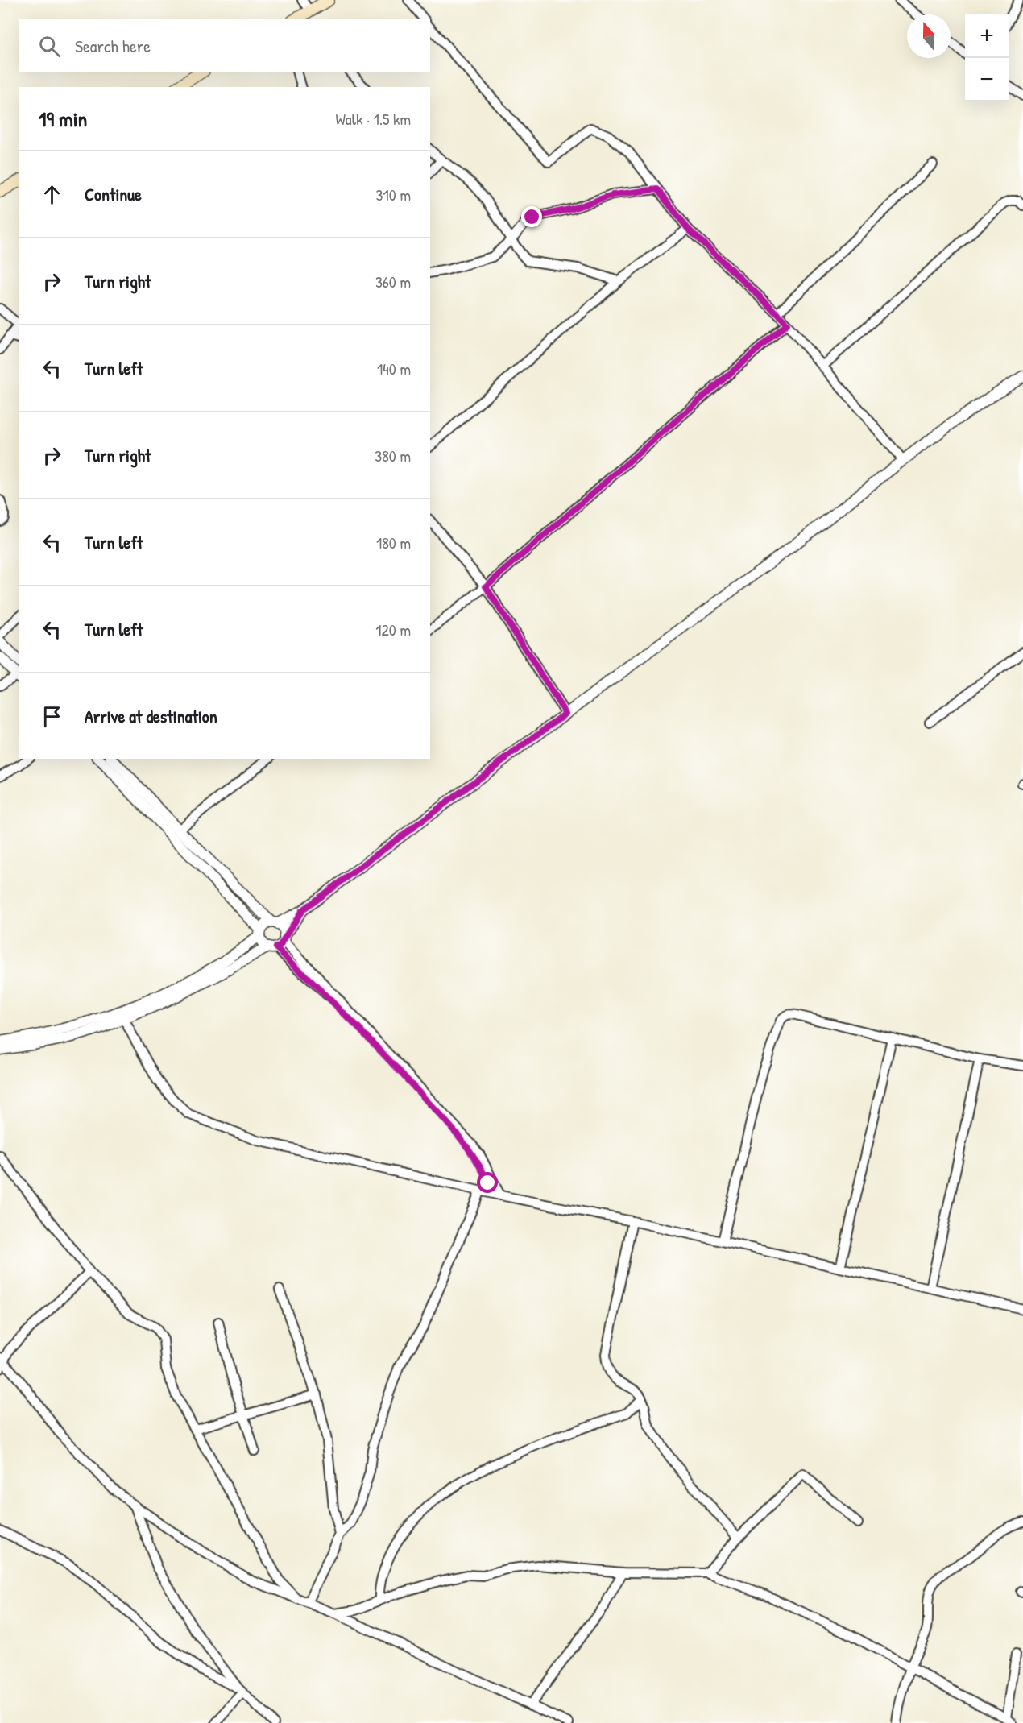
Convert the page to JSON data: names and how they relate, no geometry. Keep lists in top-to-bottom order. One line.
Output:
{"north":"top","page":{"map_buttons":["+","−"],"search":"Search here","heading":["19 min","Walk · 1.5 km"],"list":[["Continue","310 m"],["Turn right","360 m"],["Turn left","140 m"],["Turn right","380 m"],["Turn left","180 m"],["Turn left","120 m"],"Arrive at destination"]}}
